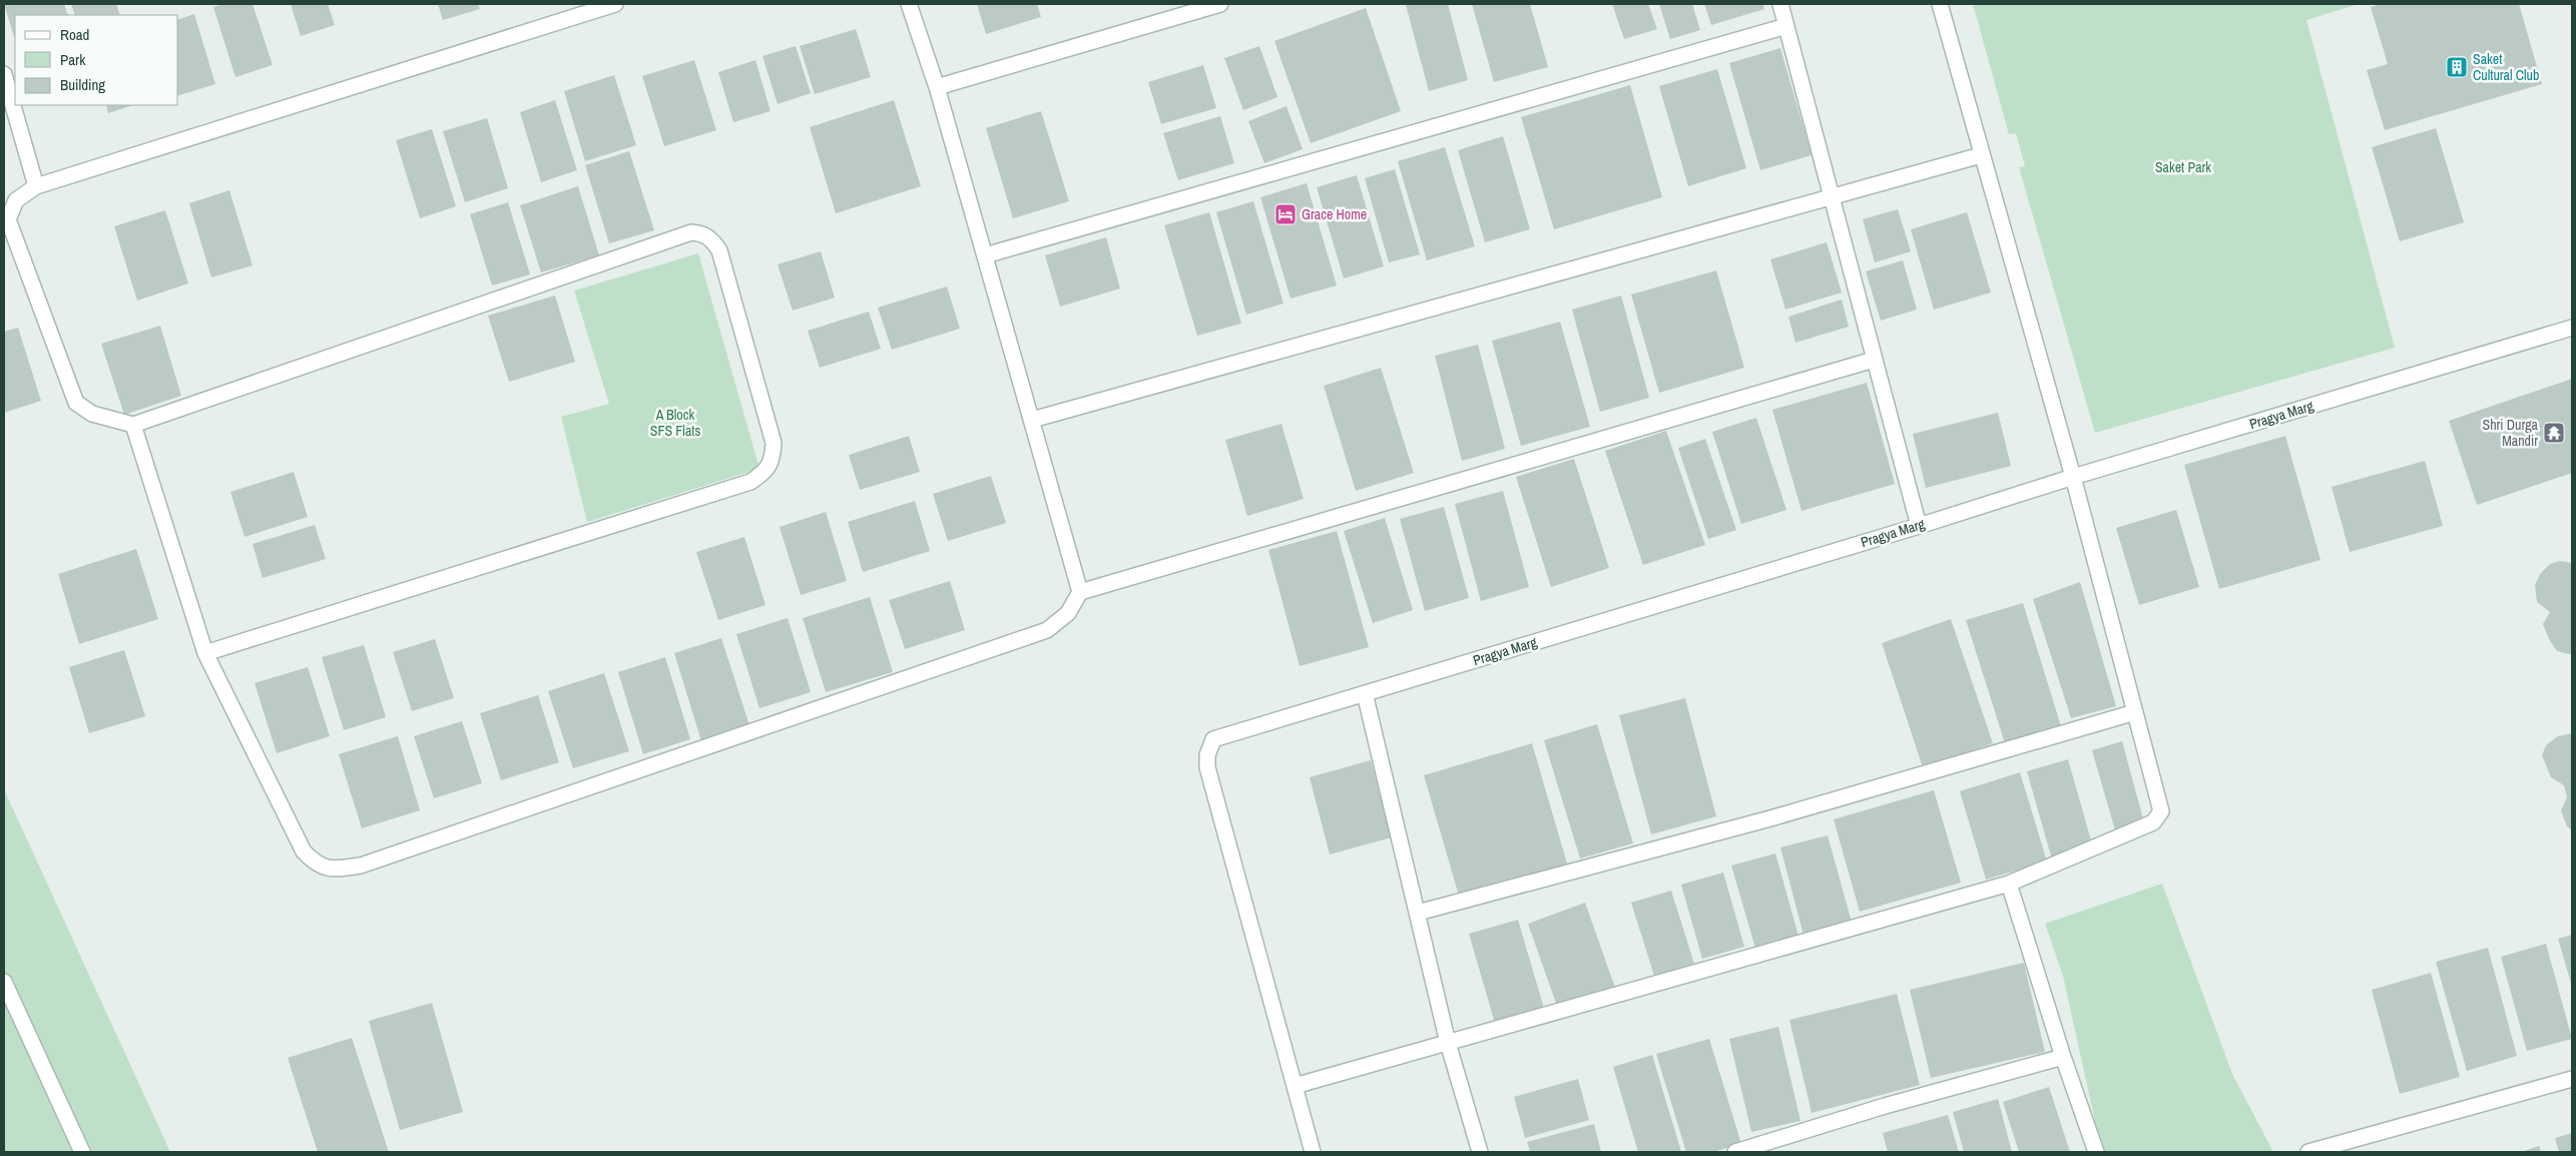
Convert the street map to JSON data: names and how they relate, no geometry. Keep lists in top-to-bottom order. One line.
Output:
{"streets":{"street":["Pragya Marg"]},"parks":["Saket Park","A Block SFS Flats"],"places":{"building":["Saket Cultural Club"],"hotel":["Grace Home"],"temple":["Shri Durga Mandir"]},"legend":["Road","Park","Building"]}
